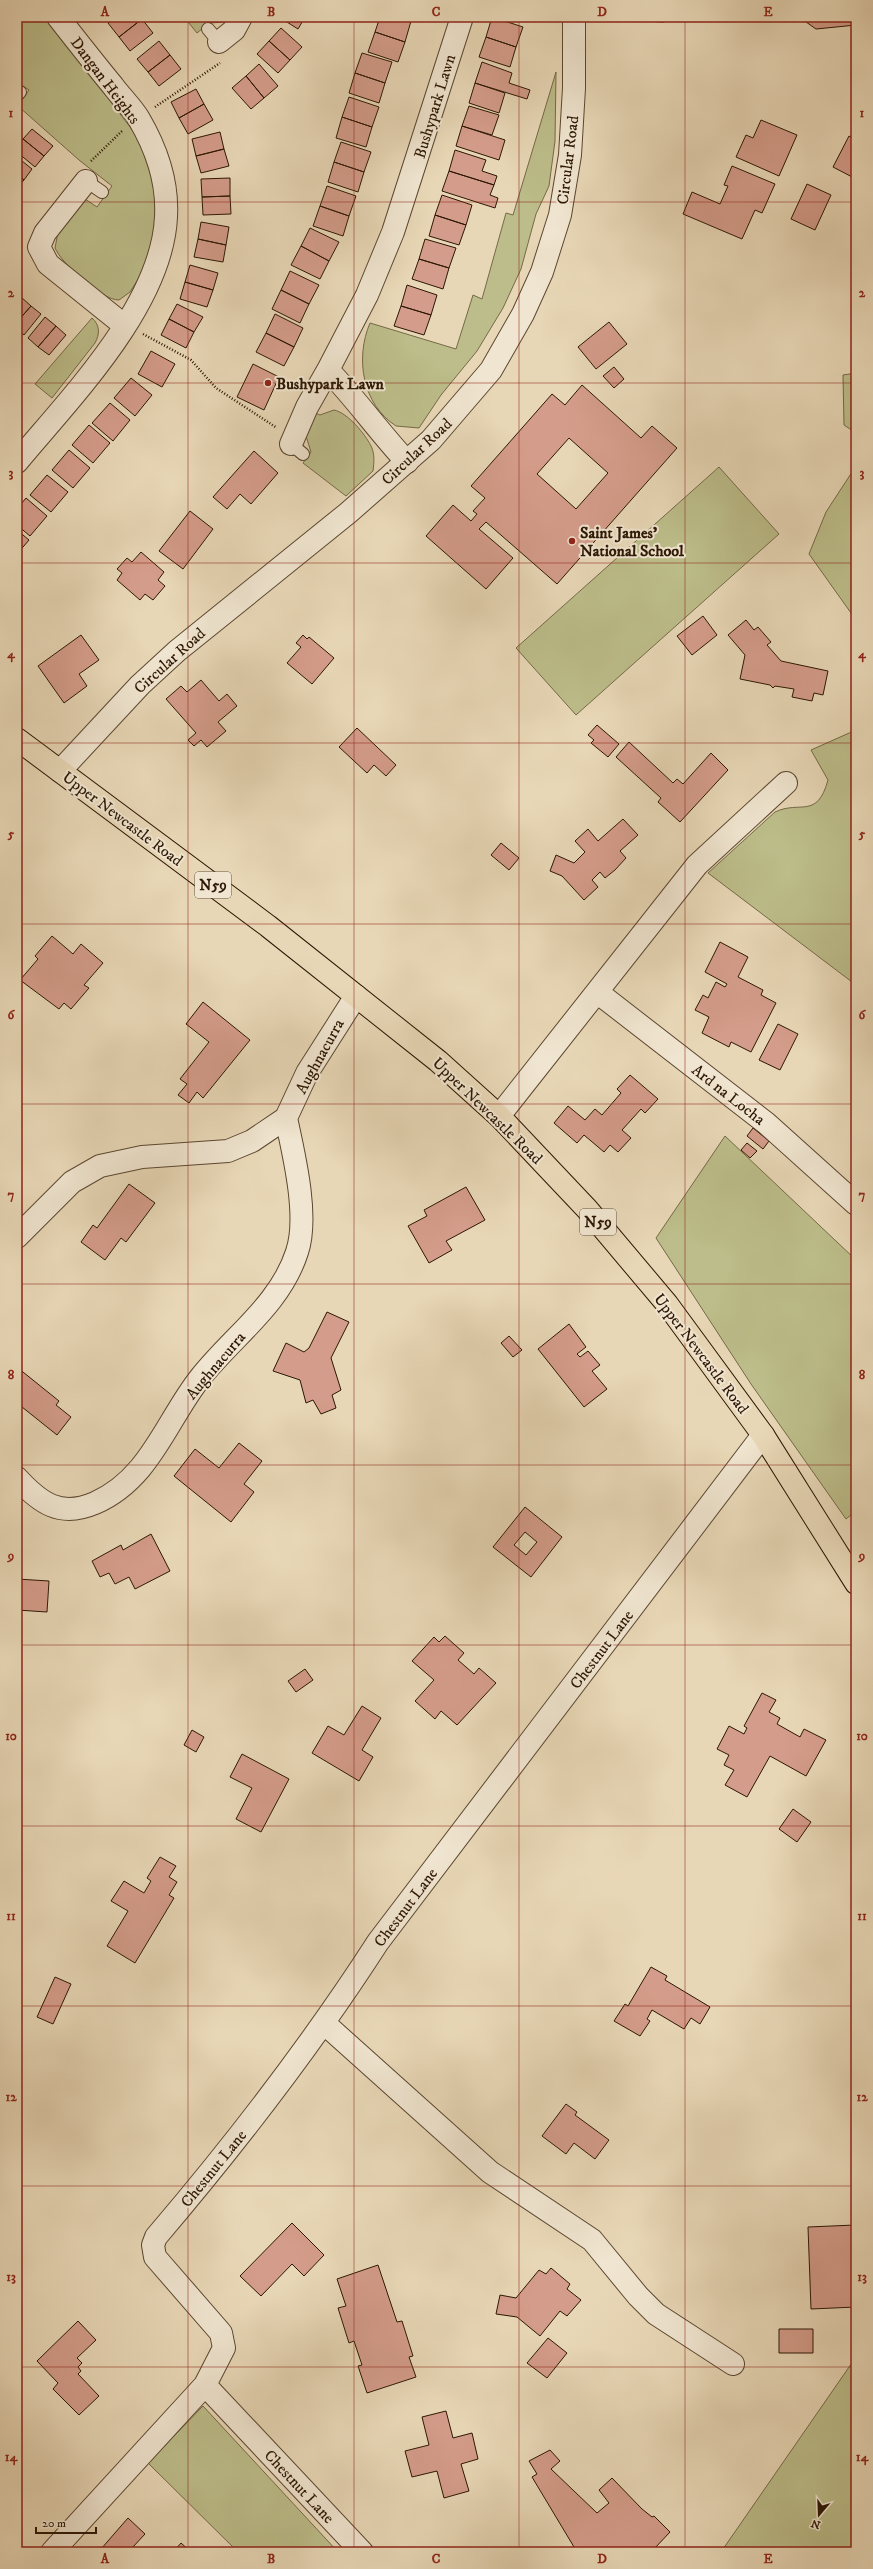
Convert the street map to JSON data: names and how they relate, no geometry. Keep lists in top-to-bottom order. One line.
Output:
{"streets":{"main road":["Upper Newcastle Road","N59"],"street":["Dangan Heights","Bushypark Lawn","Circular Road","Aughnacurra","Ard na Locha","Chestnut Lane"]},"crossings":[["Circular Road","Upper Newcastle Road"],["Upper Newcastle Road","Aughnacurra"],["Upper Newcastle Road","Chestnut Lane"]],"places":["Bushypark Lawn","Saint James' National School"],"scale_bar":"20 m","north":"bottom","grid":{"columns":["A","B","C","D","E"],"rows":["1","2","3","4","5","6","7","8","9","10","11","12","13","14"]}}
